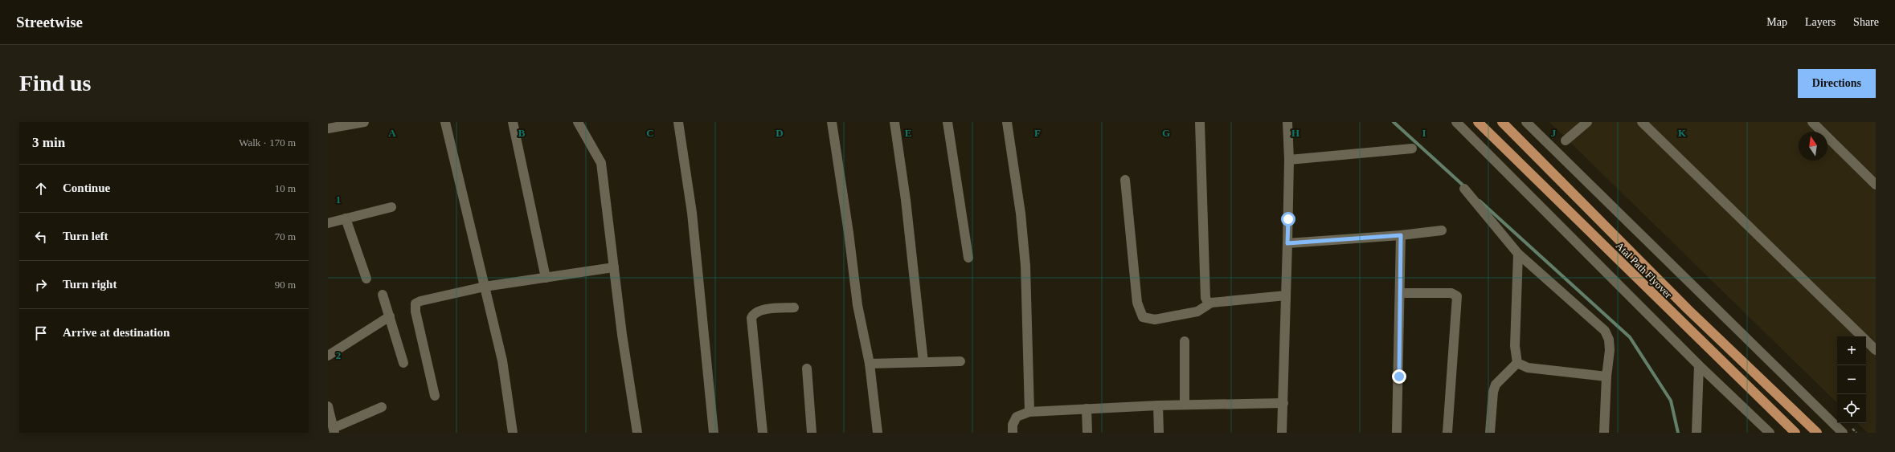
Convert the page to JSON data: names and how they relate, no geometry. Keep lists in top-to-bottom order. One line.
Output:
{"streets":{"main road":["Atal Path Flyover"]},"north":"top","page":{"header":"Streetwise","nav":["Map","Layers","Share"],"buttons":"Directions","title":"Find us","heading":["3 min","Walk · 170 m"],"list":[["Continue","10 m"],["Turn left","70 m"],["Turn right","90 m"],"Arrive at destination"],"map_buttons":["+","−"]},"grid":{"columns":["A","B","C","D","E","F","G","H","I","J","K"],"rows":["1","2"]}}
